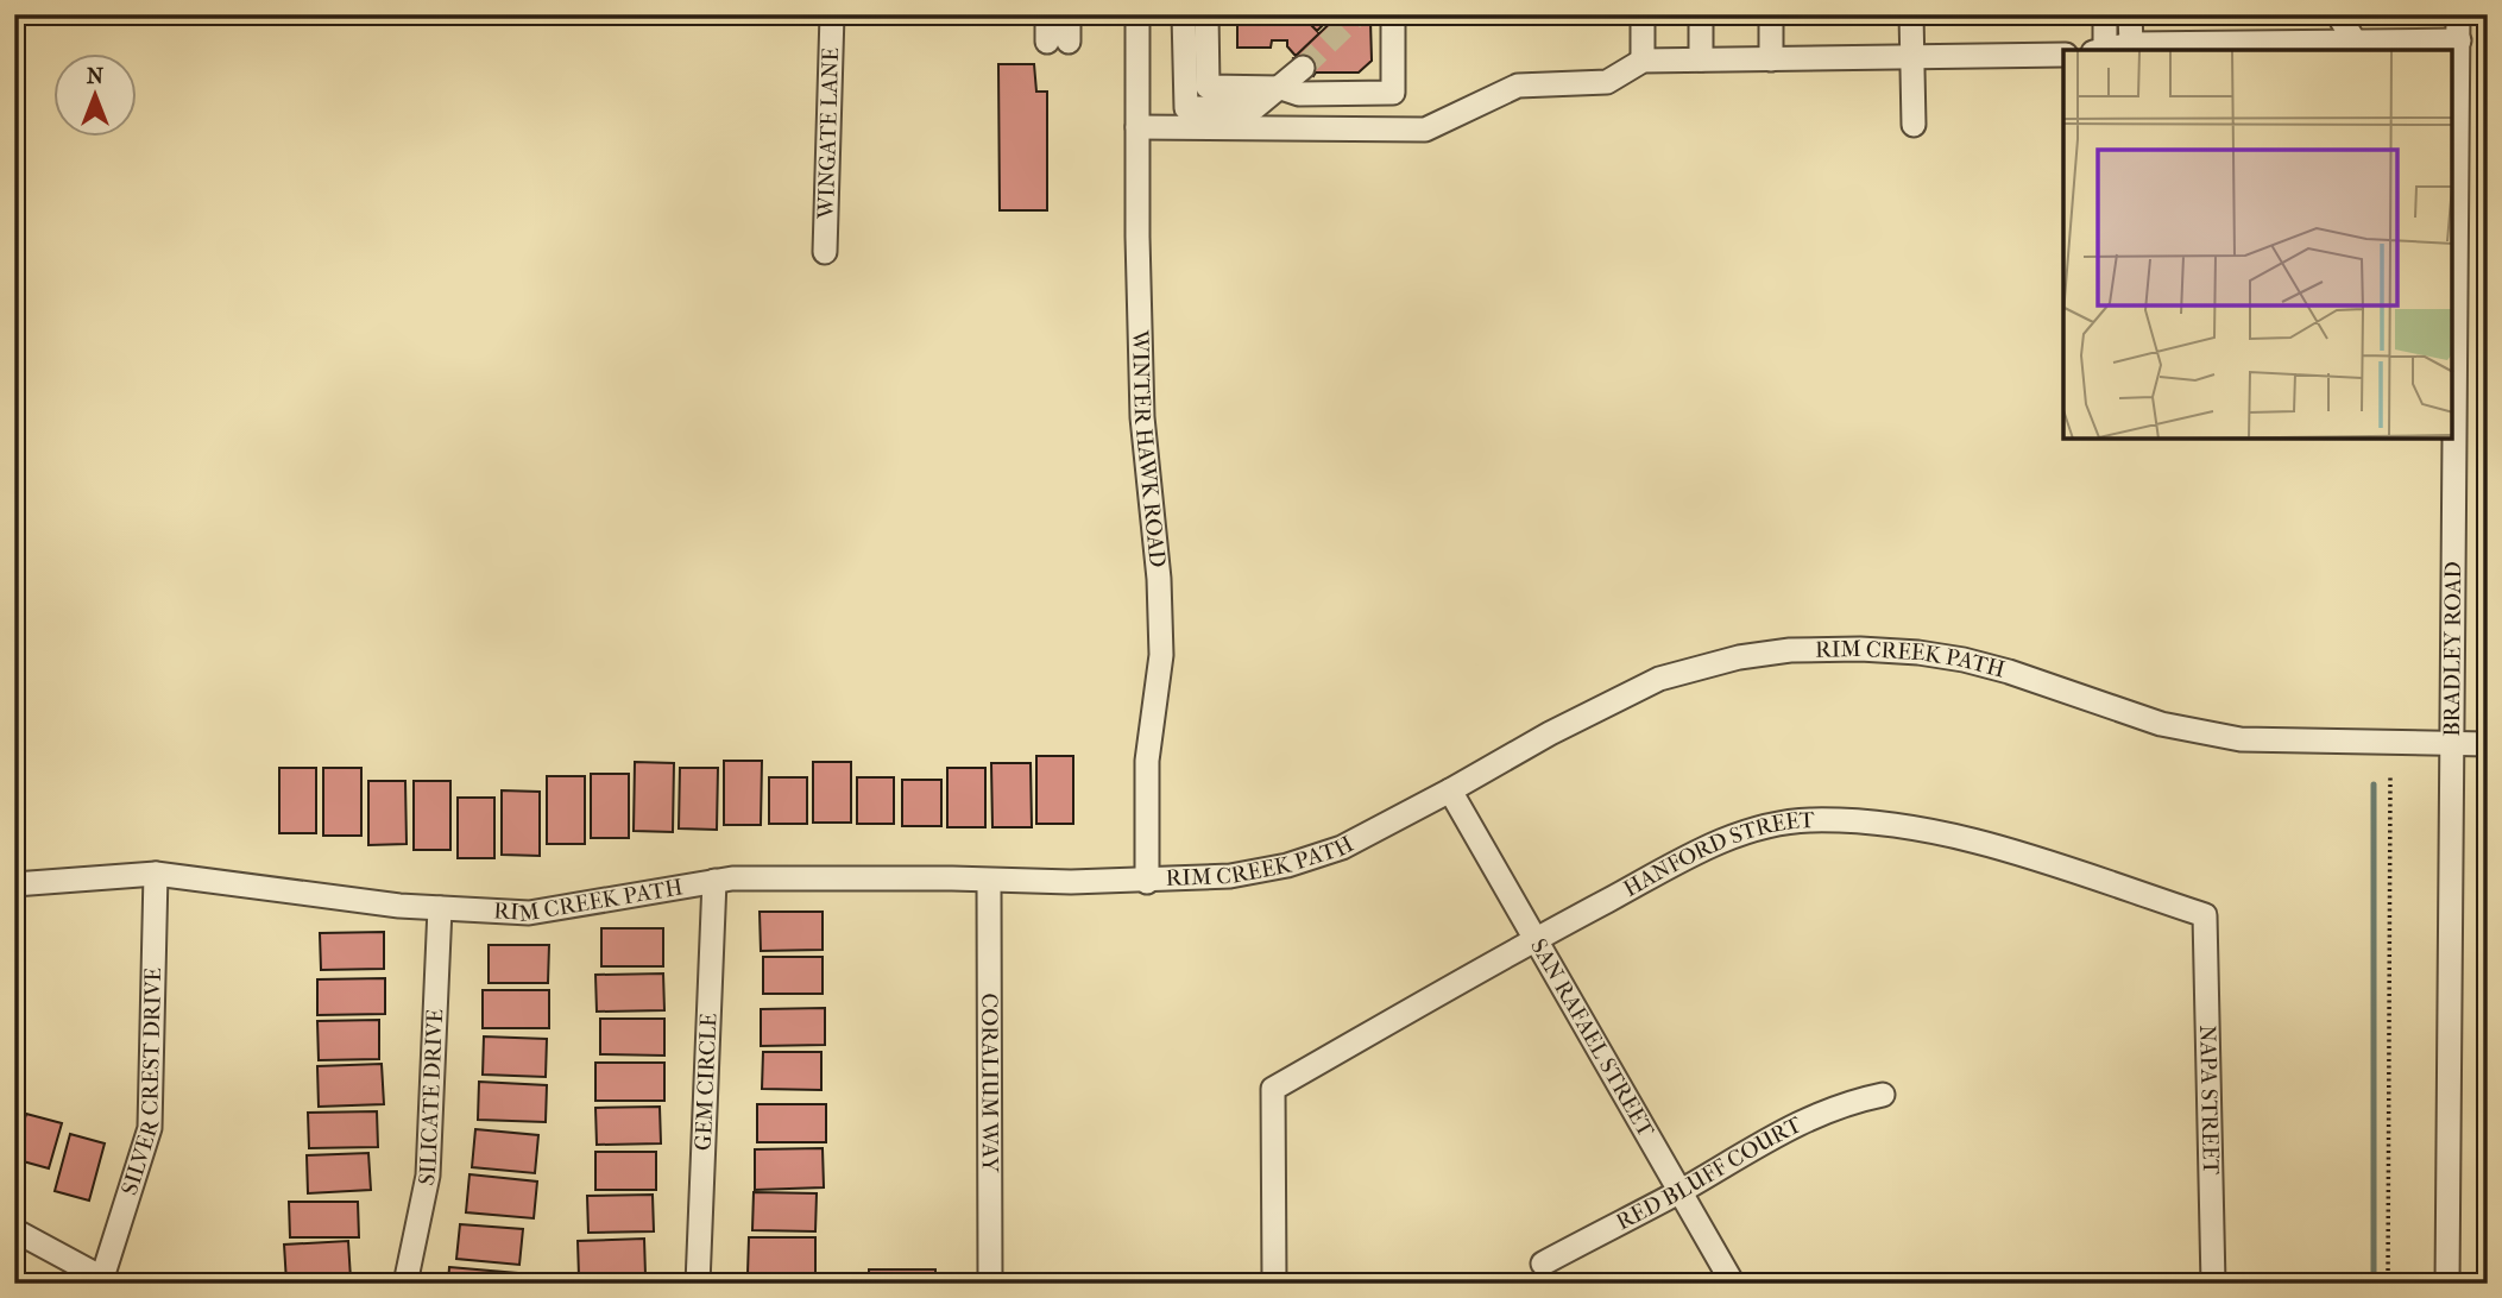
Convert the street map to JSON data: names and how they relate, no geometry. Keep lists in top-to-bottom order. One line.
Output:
{"streets":{"street":["WINGATE LANE","WINTER HAWK ROAD","BRADLEY ROAD","RIM CREEK PATH","HANFORD STREET","SAN RAFAEL STREET","SILVER CREST DRIVE","CORALIUM WAY","GEM CIRCLE","SILICATE DRIVE","NAPA STREET","RED BLUFF COURT"]},"crossings":[["WINTER HAWK ROAD","RIM CREEK PATH"],["BRADLEY ROAD","RIM CREEK PATH"],["RIM CREEK PATH","SAN RAFAEL STREET"],["RIM CREEK PATH","SILVER CREST DRIVE"],["RIM CREEK PATH","CORALIUM WAY"],["RIM CREEK PATH","GEM CIRCLE"],["RIM CREEK PATH","SILICATE DRIVE"],["HANFORD STREET","SAN RAFAEL STREET"],["HANFORD STREET","NAPA STREET"],["SAN RAFAEL STREET","RED BLUFF COURT"]],"north":"top"}
